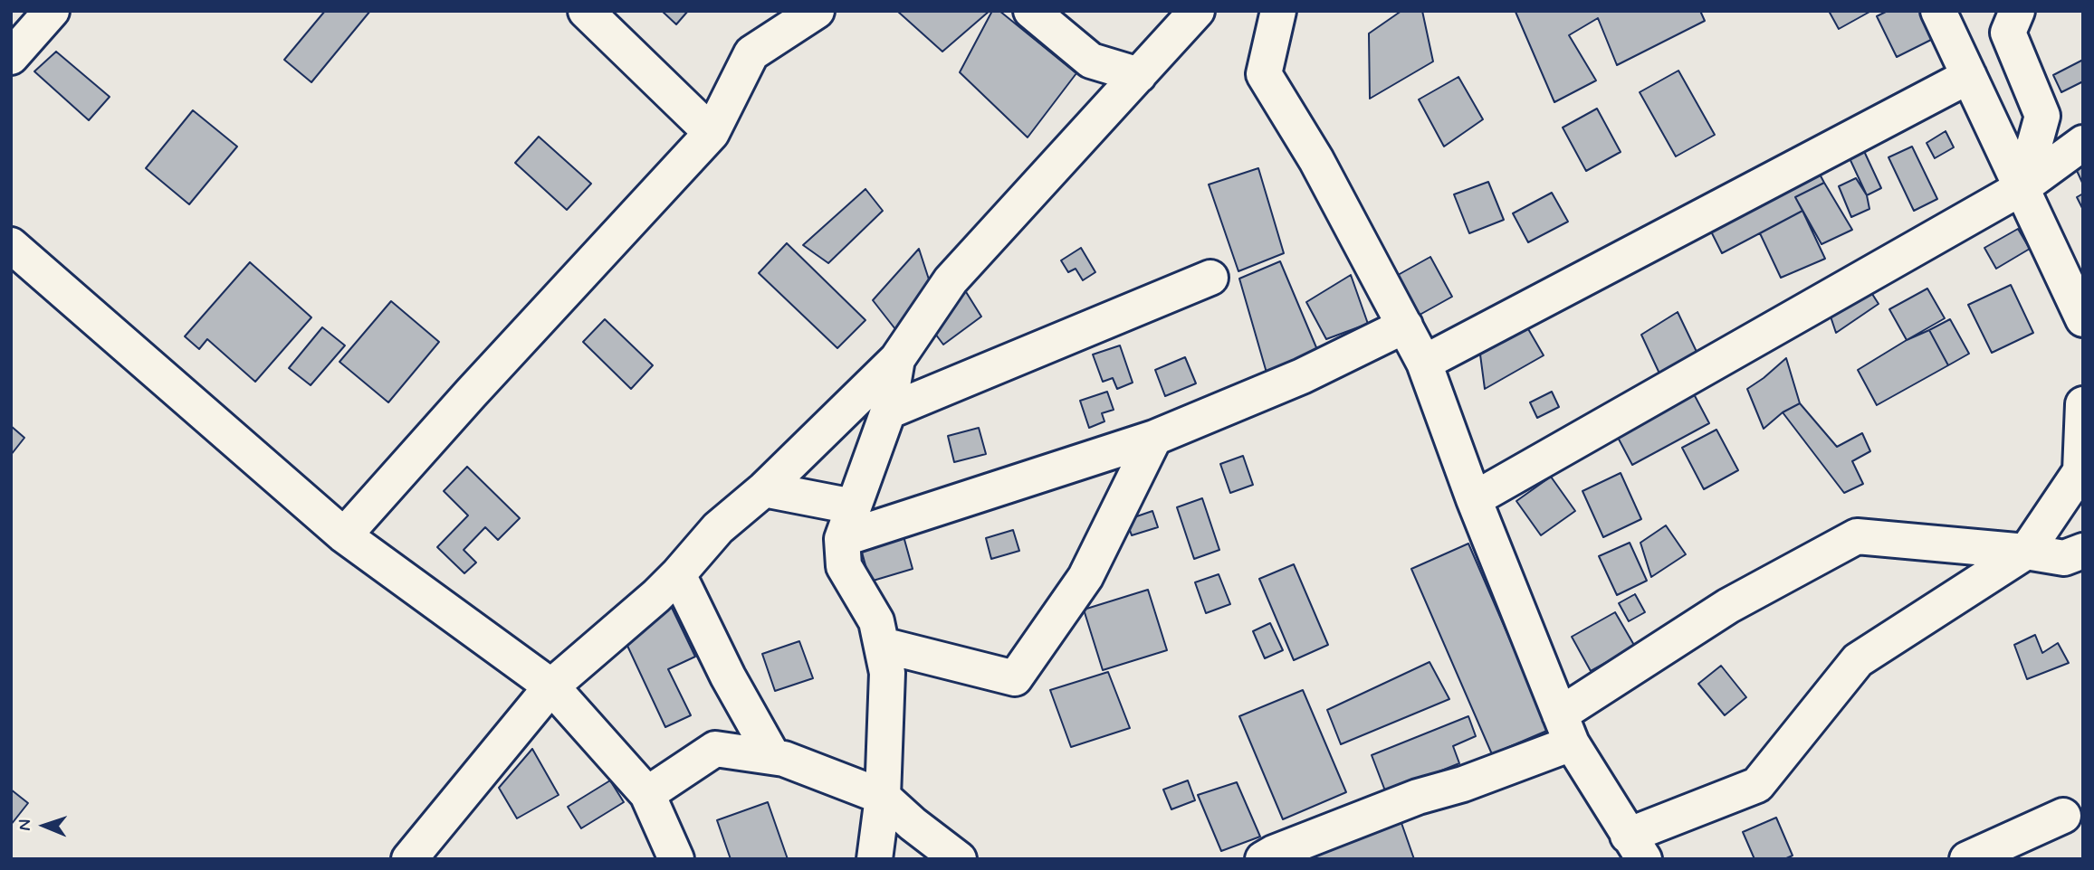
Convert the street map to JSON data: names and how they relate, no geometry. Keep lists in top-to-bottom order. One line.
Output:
{"north":"left"}
